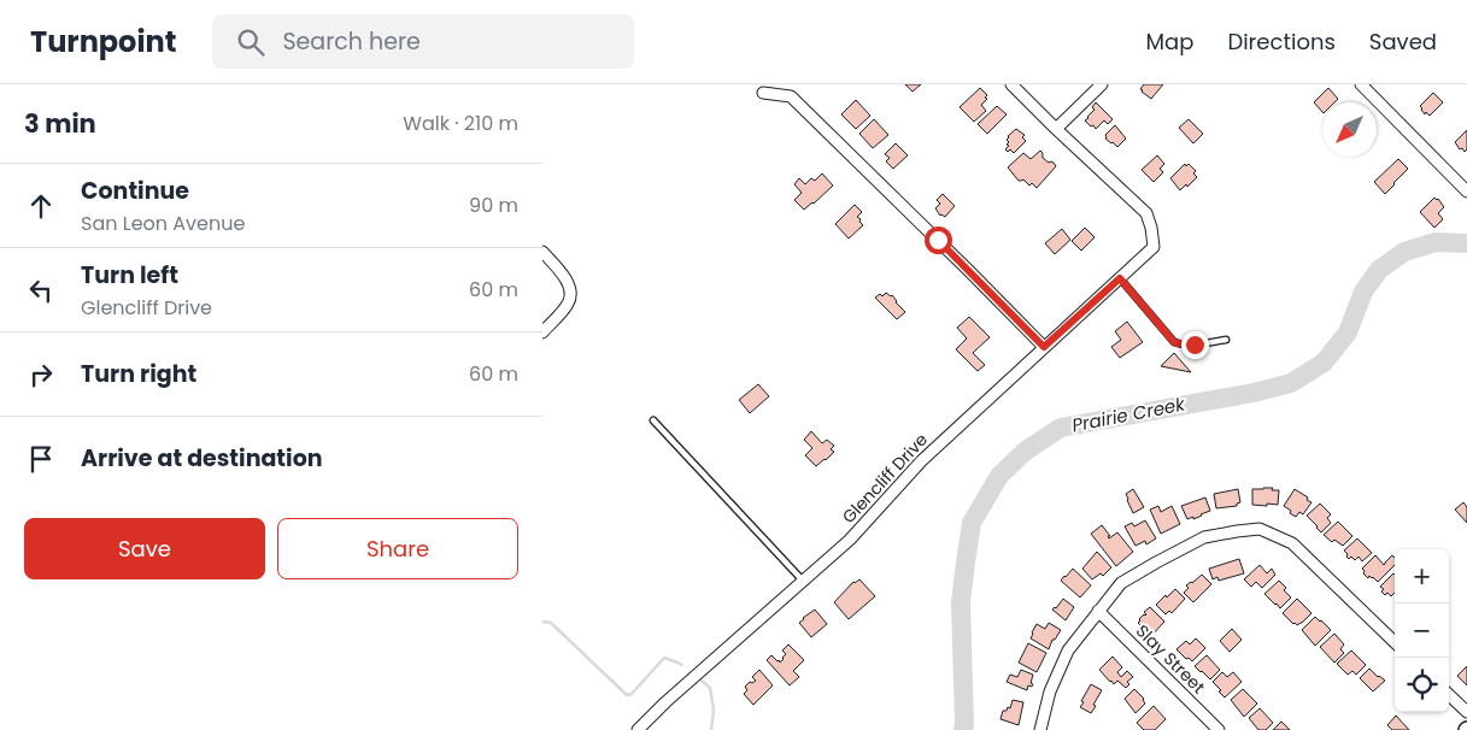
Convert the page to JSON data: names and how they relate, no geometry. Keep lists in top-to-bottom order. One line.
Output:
{"streets":{"street":["Glencliff Drive","Slay Street"]},"water":["Prairie Creek"],"north":"bottom left","page":{"header":"Turnpoint","search":"Search here","nav":["Map","Directions","Saved"],"heading":["3 min","Walk · 210 m"],"list":[["Continue","San Leon Avenue","90 m"],["Turn left","Glencliff Drive","60 m"],["Turn right","60 m"],"Arrive at destination"],"buttons":["Save","Share"],"map_buttons":["+","−"]}}
